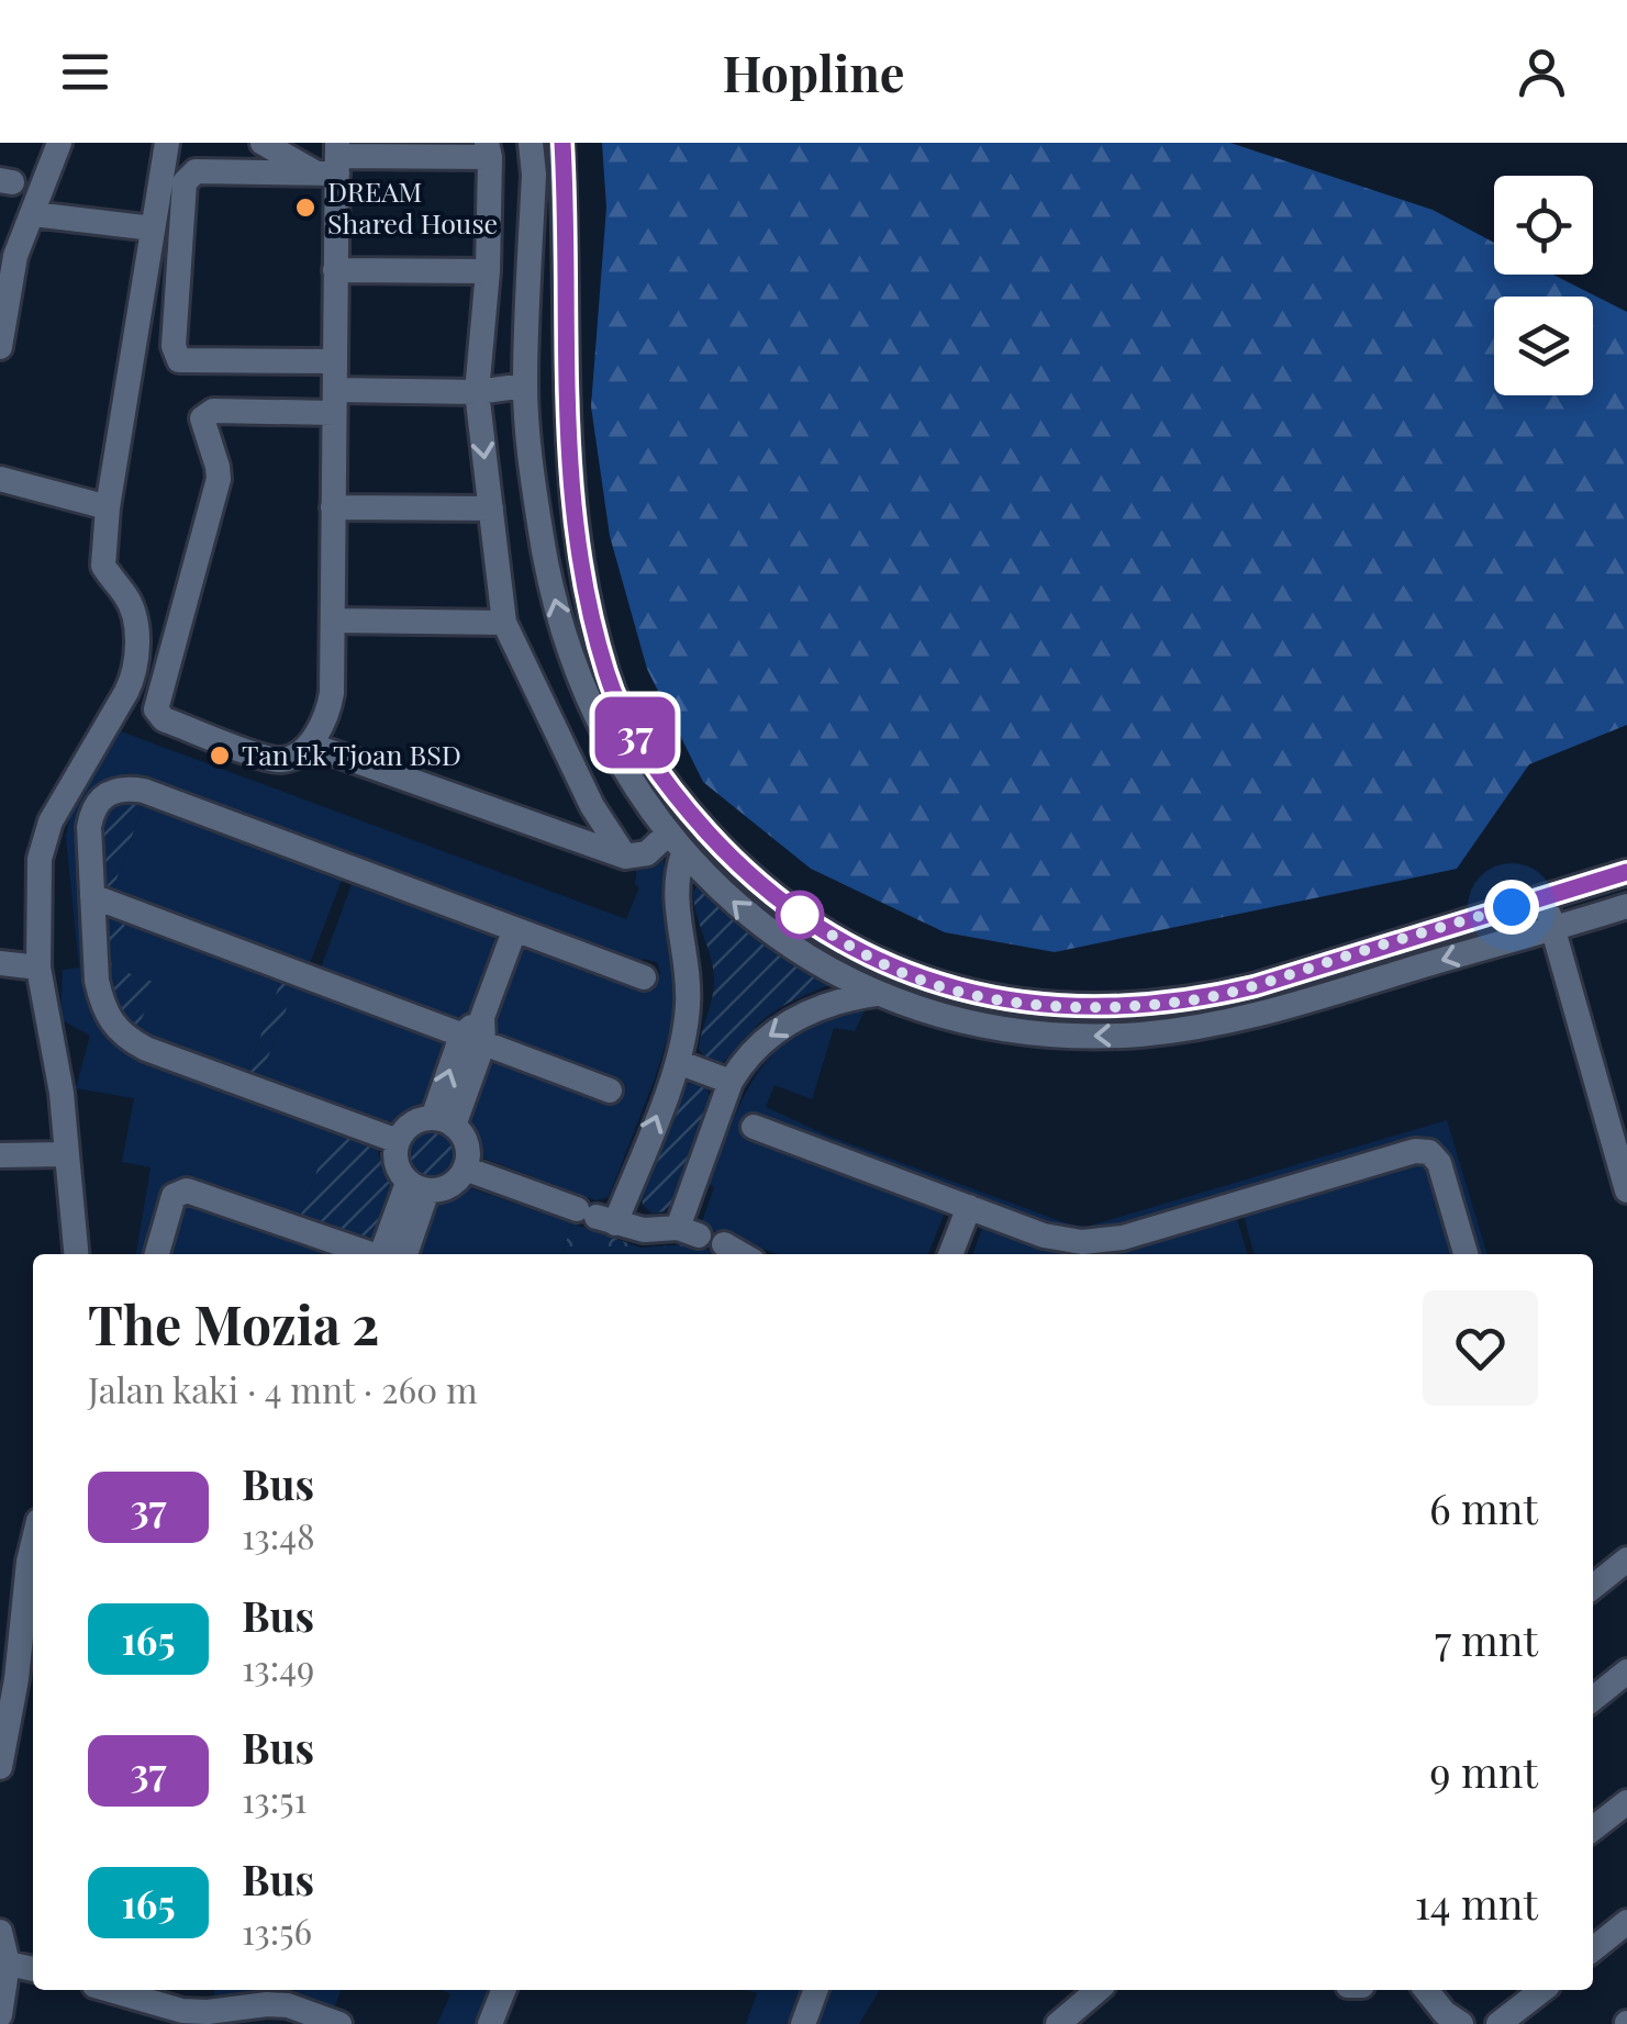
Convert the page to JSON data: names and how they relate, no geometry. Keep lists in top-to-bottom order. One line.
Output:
{"places":["DREAM Shared House","Tan Ek Tjoan BSD"],"lines":["bus line 37"],"page":{"header":"Hopline","on_map":"37","heading":["The Mozia 2","Jalan kaki · 4 mnt · 260 m"],"list":[{"mark":"37","name":"Bus","note":"13:48","value":"6 mnt"},{"mark":"165","name":"Bus","note":"13:49","value":"7 mnt"},{"mark":"37","name":"Bus","note":"13:51","value":"9 mnt"},{"mark":"165","name":"Bus","note":"13:56","value":"14 mnt"}]}}
